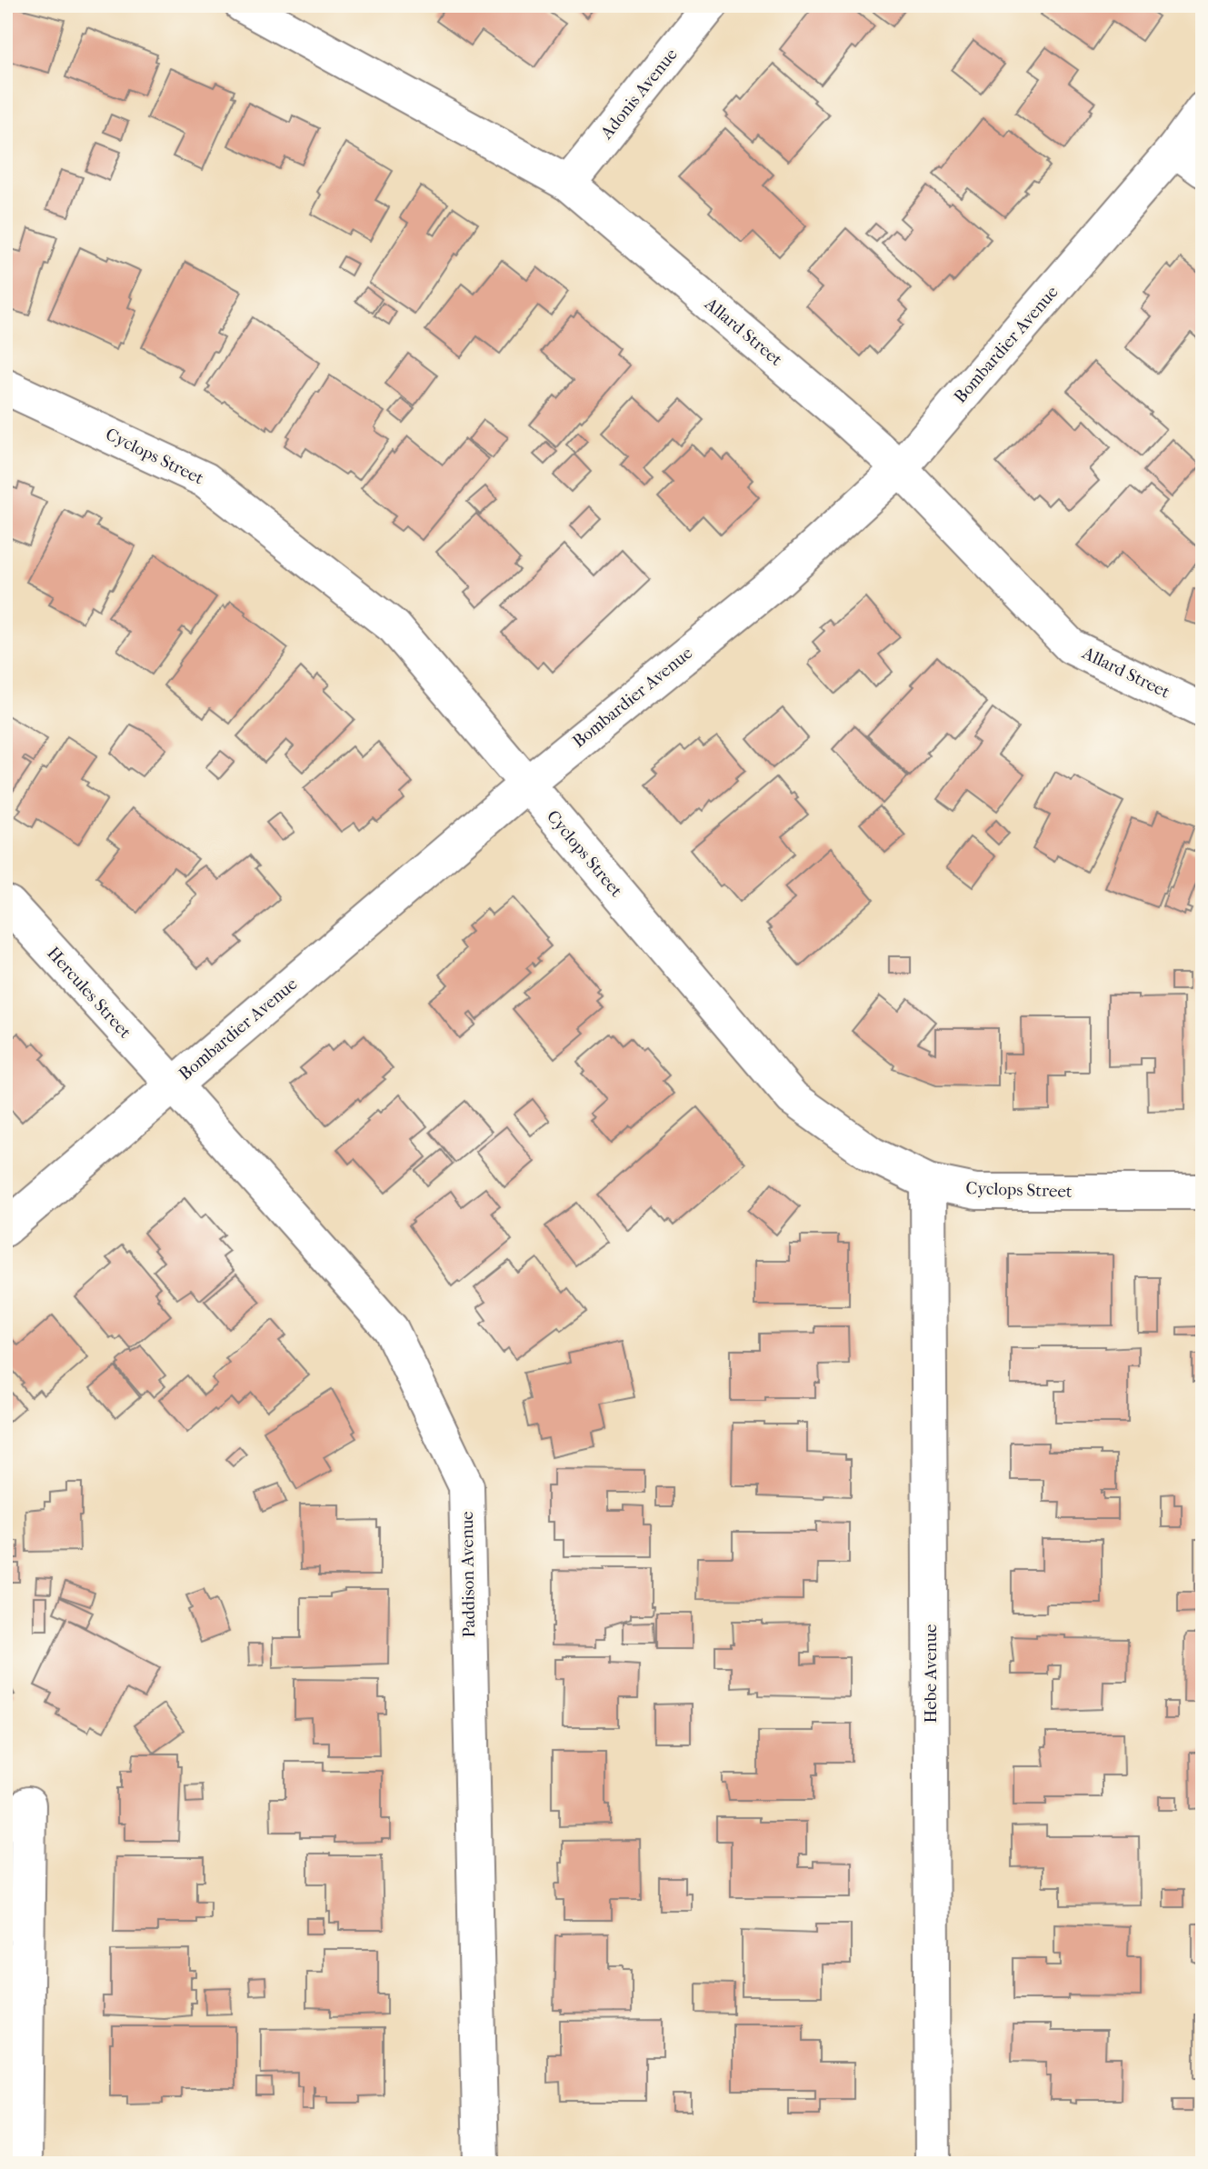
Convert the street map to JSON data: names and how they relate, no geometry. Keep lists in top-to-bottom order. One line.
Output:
{"streets":{"street":["Adonis Avenue","Allard Street","Bombardier Avenue","Cyclops Street","Hercules Street","Paddison Avenue","Hebe Avenue"]},"crossings":[["Adonis Avenue","Allard Street"],["Allard Street","Bombardier Avenue"],["Bombardier Avenue","Cyclops Street"],["Bombardier Avenue","Hercules Street"],["Bombardier Avenue","Paddison Avenue"],["Cyclops Street","Hebe Avenue"],["Hercules Street","Paddison Avenue"]]}
